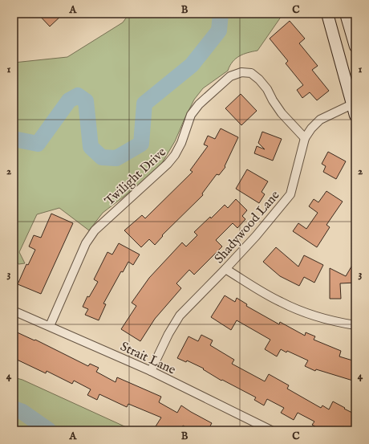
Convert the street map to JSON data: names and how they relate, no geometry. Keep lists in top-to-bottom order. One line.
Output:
{"streets":{"street":["Twilight Drive","Shadywood Lane","Strait Lane"]},"crossings":[["Twilight Drive","Shadywood Lane"],["Twilight Drive","Strait Lane"],["Shadywood Lane","Strait Lane"]],"grid":{"columns":["A","B","C"],"rows":["1","2","3","4"]}}
